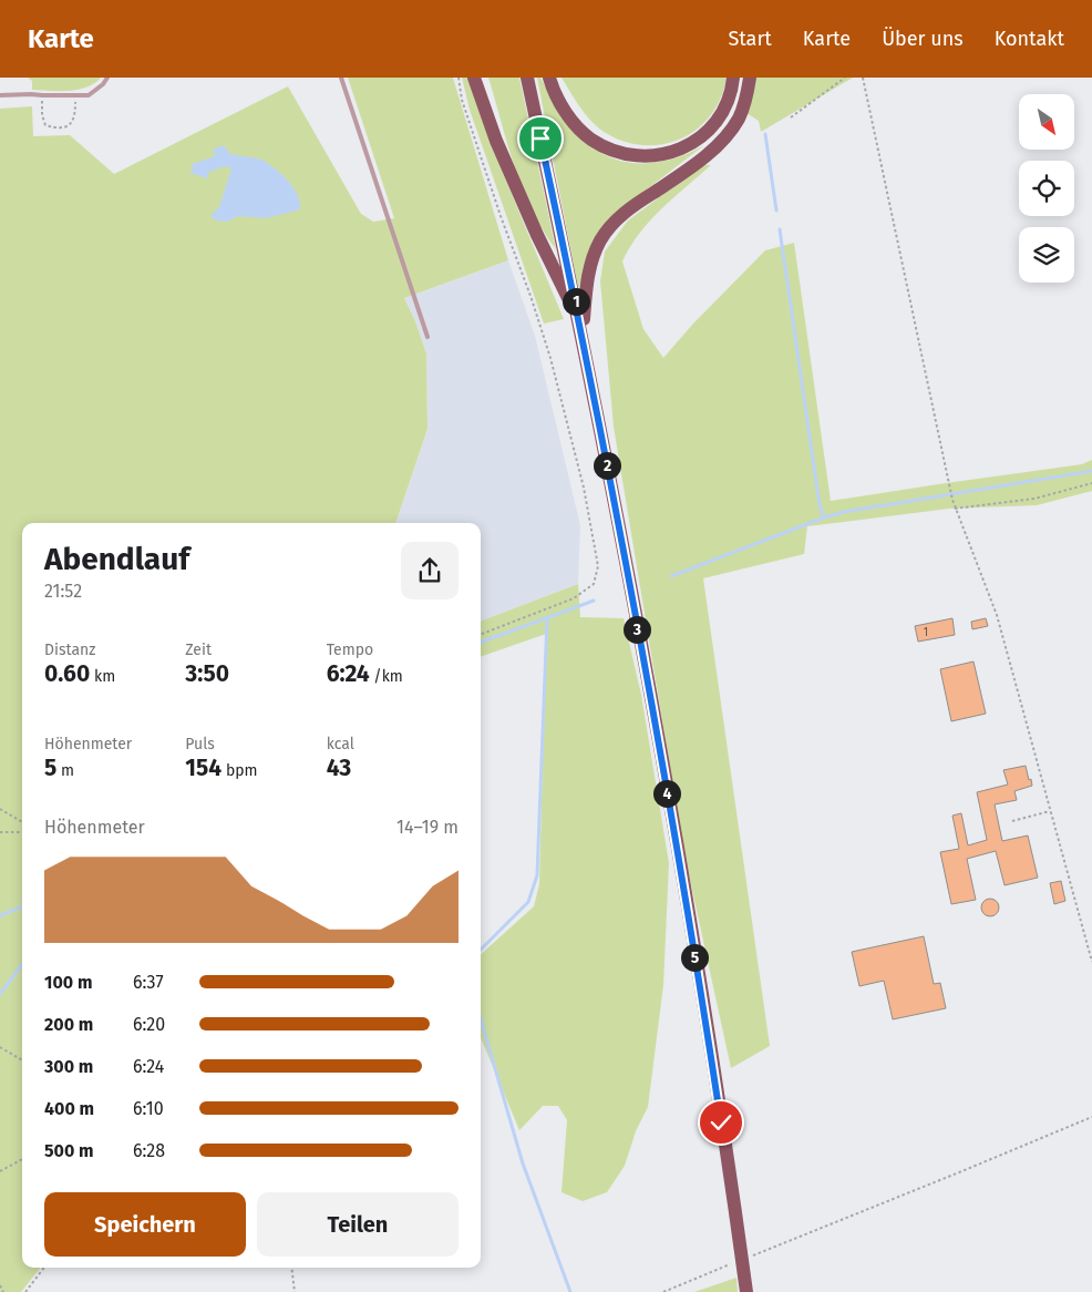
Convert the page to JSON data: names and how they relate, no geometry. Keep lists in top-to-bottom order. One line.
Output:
{"house_numbers":["1"],"north":"bottom right","page":{"header":"Karte","nav":["Start","Karte","Über uns","Kontakt"],"pins":["1","2","3","4","5"],"heading":["Abendlauf","21:52"],"stats":[["Distanz","0.60 km"],["Zeit","3:50"],["Tempo","6:24 /km"],["Höhenmeter","5 m"],["Puls","154 bpm"],["kcal","43"]],"chart":["Höhenmeter","14–19 m"],"list":[{"name":"100 m","note":"6:37"},{"name":"200 m","note":"6:20"},{"name":"300 m","note":"6:24"},{"name":"400 m","note":"6:10"},{"name":"500 m","note":"6:28"}],"buttons":["Speichern","Teilen"]}}
